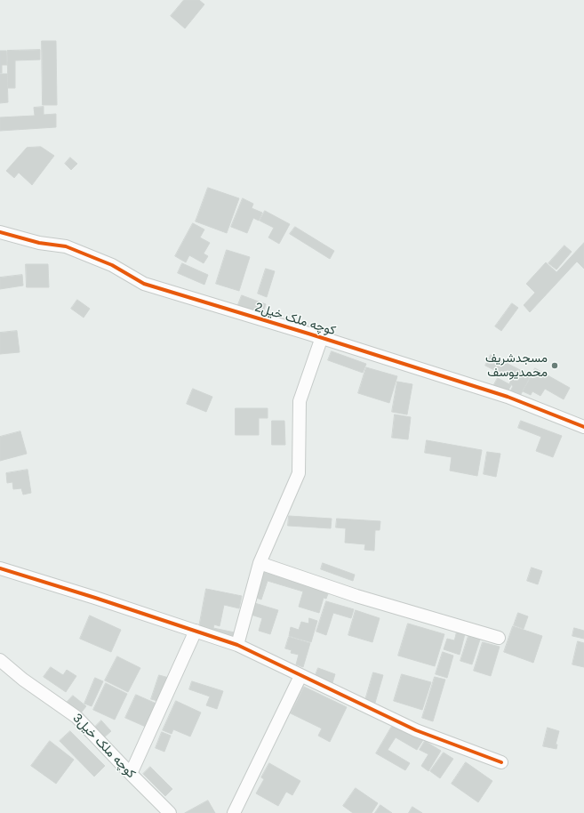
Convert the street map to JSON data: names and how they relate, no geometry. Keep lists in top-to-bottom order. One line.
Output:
{"streets":{"street":["کوچه ملک خیل2","کوچه ملک خیل3"]},"places":["مسجدشریف محمدیوسف"]}
